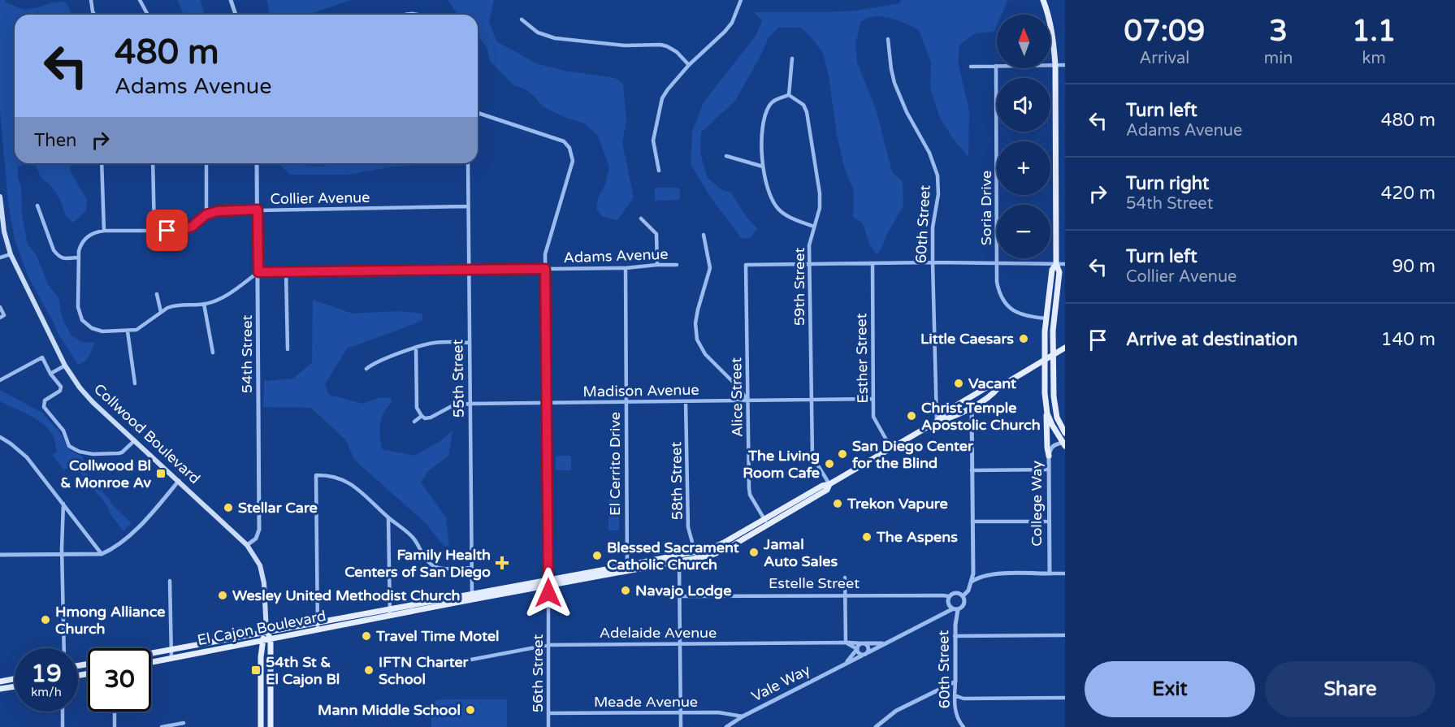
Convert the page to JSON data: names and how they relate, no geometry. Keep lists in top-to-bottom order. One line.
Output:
{"streets":{"main road":["Collwood Boulevard","El Cajon Boulevard"],"street":["Collier Avenue","Soria Drive","60th Street","Adams Avenue","59th Street","54th Street","Esther Street","55th Street","Madison Avenue","Alice Street","El Cerrito Drive","58th Street","College Way","Estelle Street","Adelaide Avenue","56th Street","Vale Way","Meade Avenue"]},"crossings":[["Collier Avenue","54th Street"],["Collier Avenue","55th Street"],["60th Street","Estelle Street"],["60th Street","El Cajon Boulevard"],["60th Street","Vale Way"],["Adams Avenue","54th Street"],["Adams Avenue","55th Street"],["Adams Avenue","El Cerrito Drive"],["Adams Avenue","56th Street"],["59th Street","Madison Avenue"],["59th Street","Alice Street"],["59th Street","El Cajon Boulevard"],["54th Street","Collwood Boulevard"],["Esther Street","Madison Avenue"],["Esther Street","El Cajon Boulevard"],["55th Street","Madison Avenue"],["55th Street","El Cajon Boulevard"],["Madison Avenue","Alice Street"],["Madison Avenue","El Cerrito Drive"],["Madison Avenue","58th Street"],["Madison Avenue","56th Street"],["Alice Street","El Cajon Boulevard"],["Collwood Boulevard","El Cajon Boulevard"],["El Cerrito Drive","El Cajon Boulevard"],["58th Street","El Cajon Boulevard"],["Estelle Street","Vale Way"],["El Cajon Boulevard","56th Street"],["Adelaide Avenue","56th Street"],["Adelaide Avenue","Vale Way"],["56th Street","Meade Avenue"],["Vale Way","Meade Avenue"]],"places":{"other":["Little Caesars","Vacant","Christ Temple Apostolic Church","San Diego Center for the Blind","The Living Room Cafe","Trekon Vapure","Stellar Care","The Aspens","Jamal Auto Sales","Blessed Sacrament Catholic Church","Navajo Lodge","Wesley United Methodist Church","Hmong Alliance Church","Travel Time Motel","IFTN Charter School","Mann Middle School"],"transit":["Collwood Bl & Monroe Av","54th St & El Cajon Bl"],"health":["Family Health Centers of San Diego"]},"north":"top","page":{"eta":["07:09","Arrival","3","min","1.1","km"],"map_buttons":["+","−"],"turn":["480 m","Adams Avenue"],"list":[{"name":"Turn left","note":"Adams Avenue","value":"480 m"},{"name":"Turn right","note":"54th Street","value":"420 m"},{"name":"Turn left","note":"Collier Avenue","value":"90 m"},{"name":"Arrive at destination","value":"140 m"}],"then":"Then","speed":"19 km/h","limit":"30","buttons":["Exit","Share"]}}
